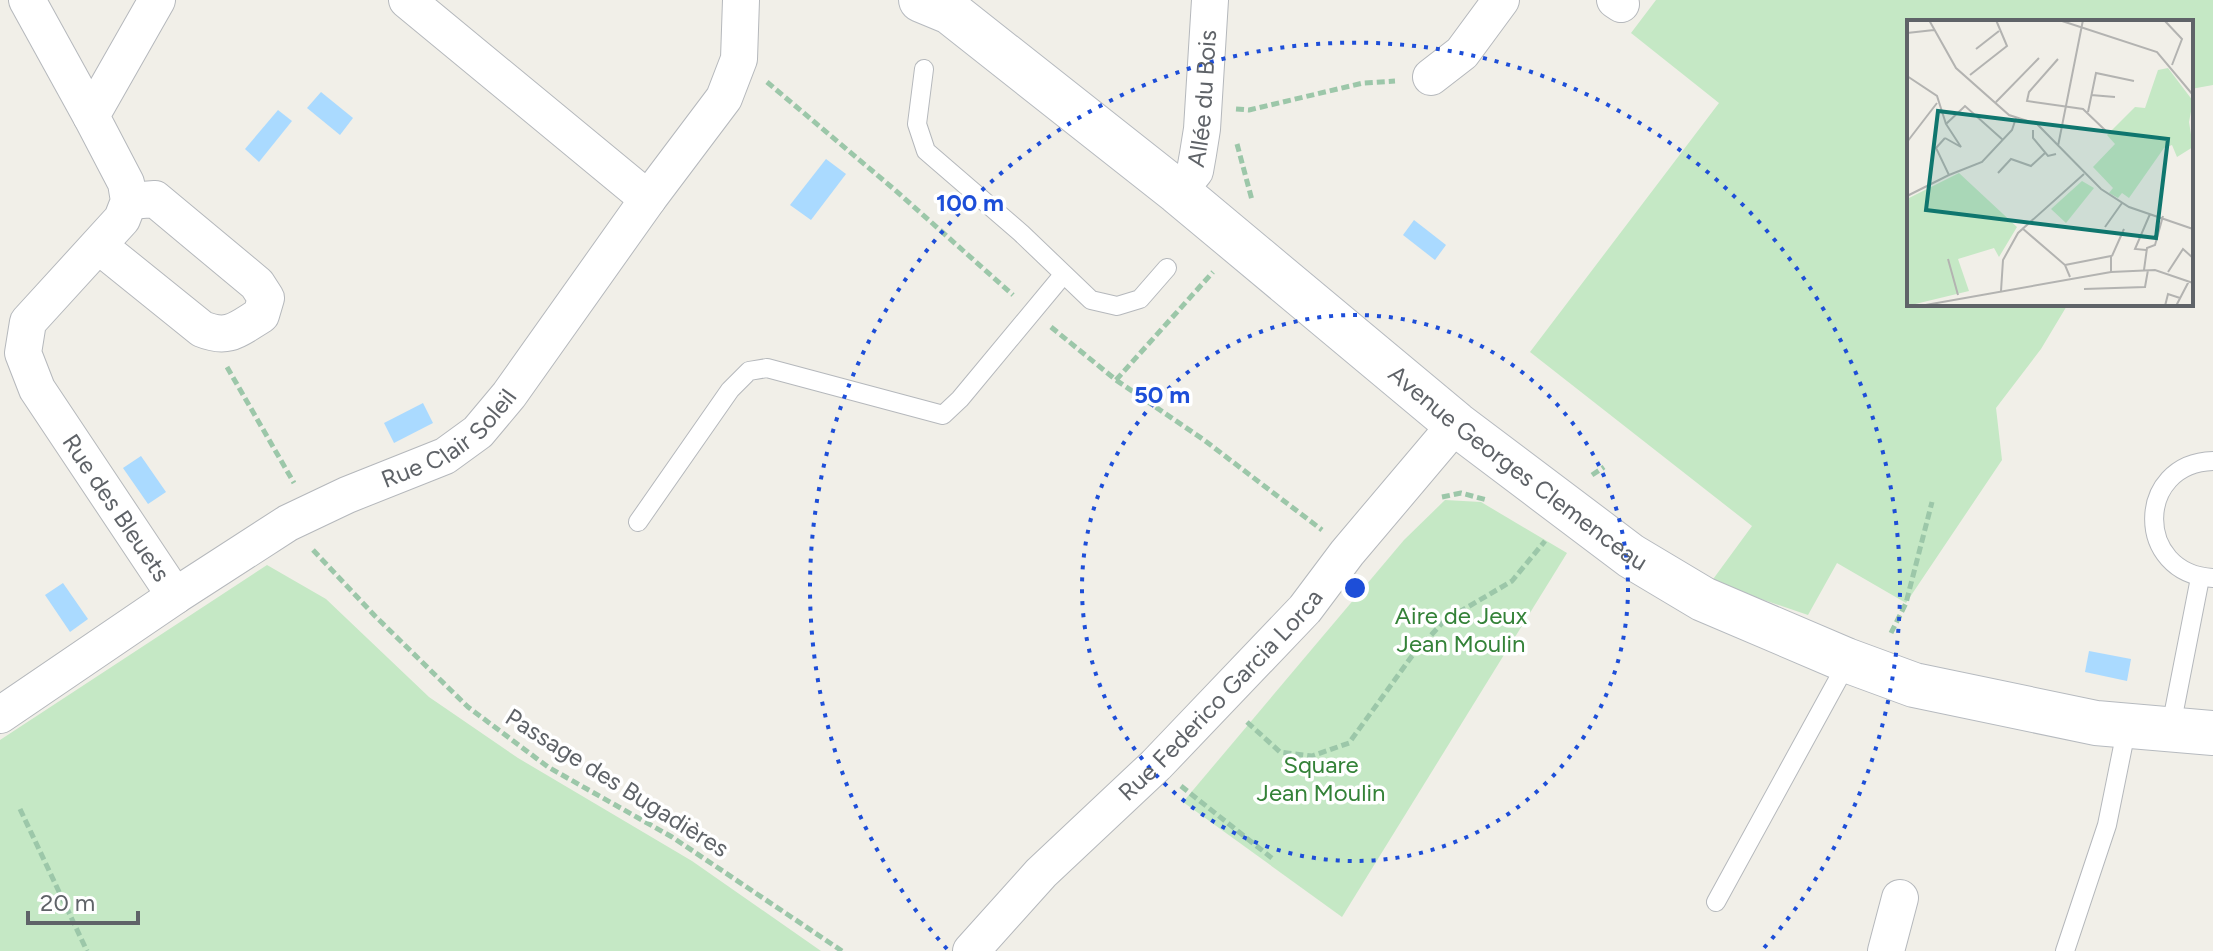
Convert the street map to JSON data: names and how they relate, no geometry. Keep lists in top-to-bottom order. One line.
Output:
{"streets":{"street":["Allée du Bois","Rue Clair Soleil","Avenue Georges Clemenceau","Rue des Bleuets","Rue Federico Garcia Lorca"],"path":["Passage des Bugadières"]},"crossings":[["Allée du Bois","Avenue Georges Clemenceau"],["Rue Clair Soleil","Rue des Bleuets"],["Rue Clair Soleil","Passage des Bugadières"],["Avenue Georges Clemenceau","Rue Federico Garcia Lorca"]],"parks":["Aire de Jeux Jean Moulin","Square Jean Moulin"],"scale_bar":"20 m","rings":["100 m","50 m"]}
